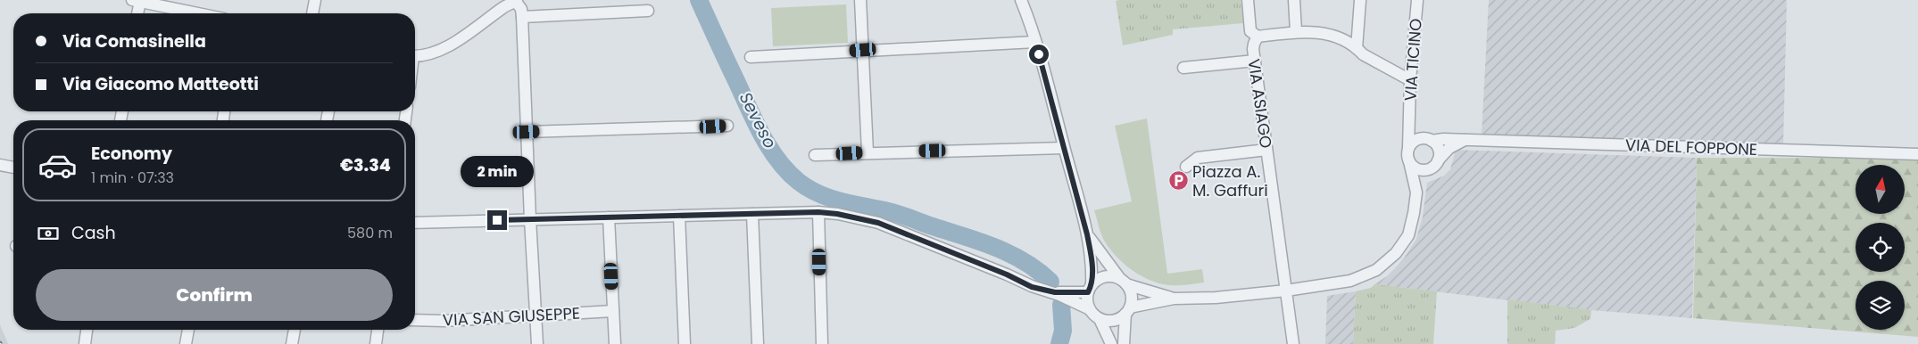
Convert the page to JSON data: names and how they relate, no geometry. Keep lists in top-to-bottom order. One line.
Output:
{"streets":{"street":["VIA TICINO","VIA ASIAGO","VIA DEL FOPPONE","VIA SAN GIUSEPPE"]},"crossings":[["VIA TICINO","VIA DEL FOPPONE"]],"water":["Seveso"],"places":{"parking":["Piazza A. M. Gaffuri"]},"north":"top","page":{"banner":["Via Comasinella","Via Giacomo Matteotti"],"list":[{"name":"Economy","note":"1 min · 07:33","value":"€3.34"}],"bubble":"2 min","pay":["Cash","580 m"],"buttons":"Confirm"}}
